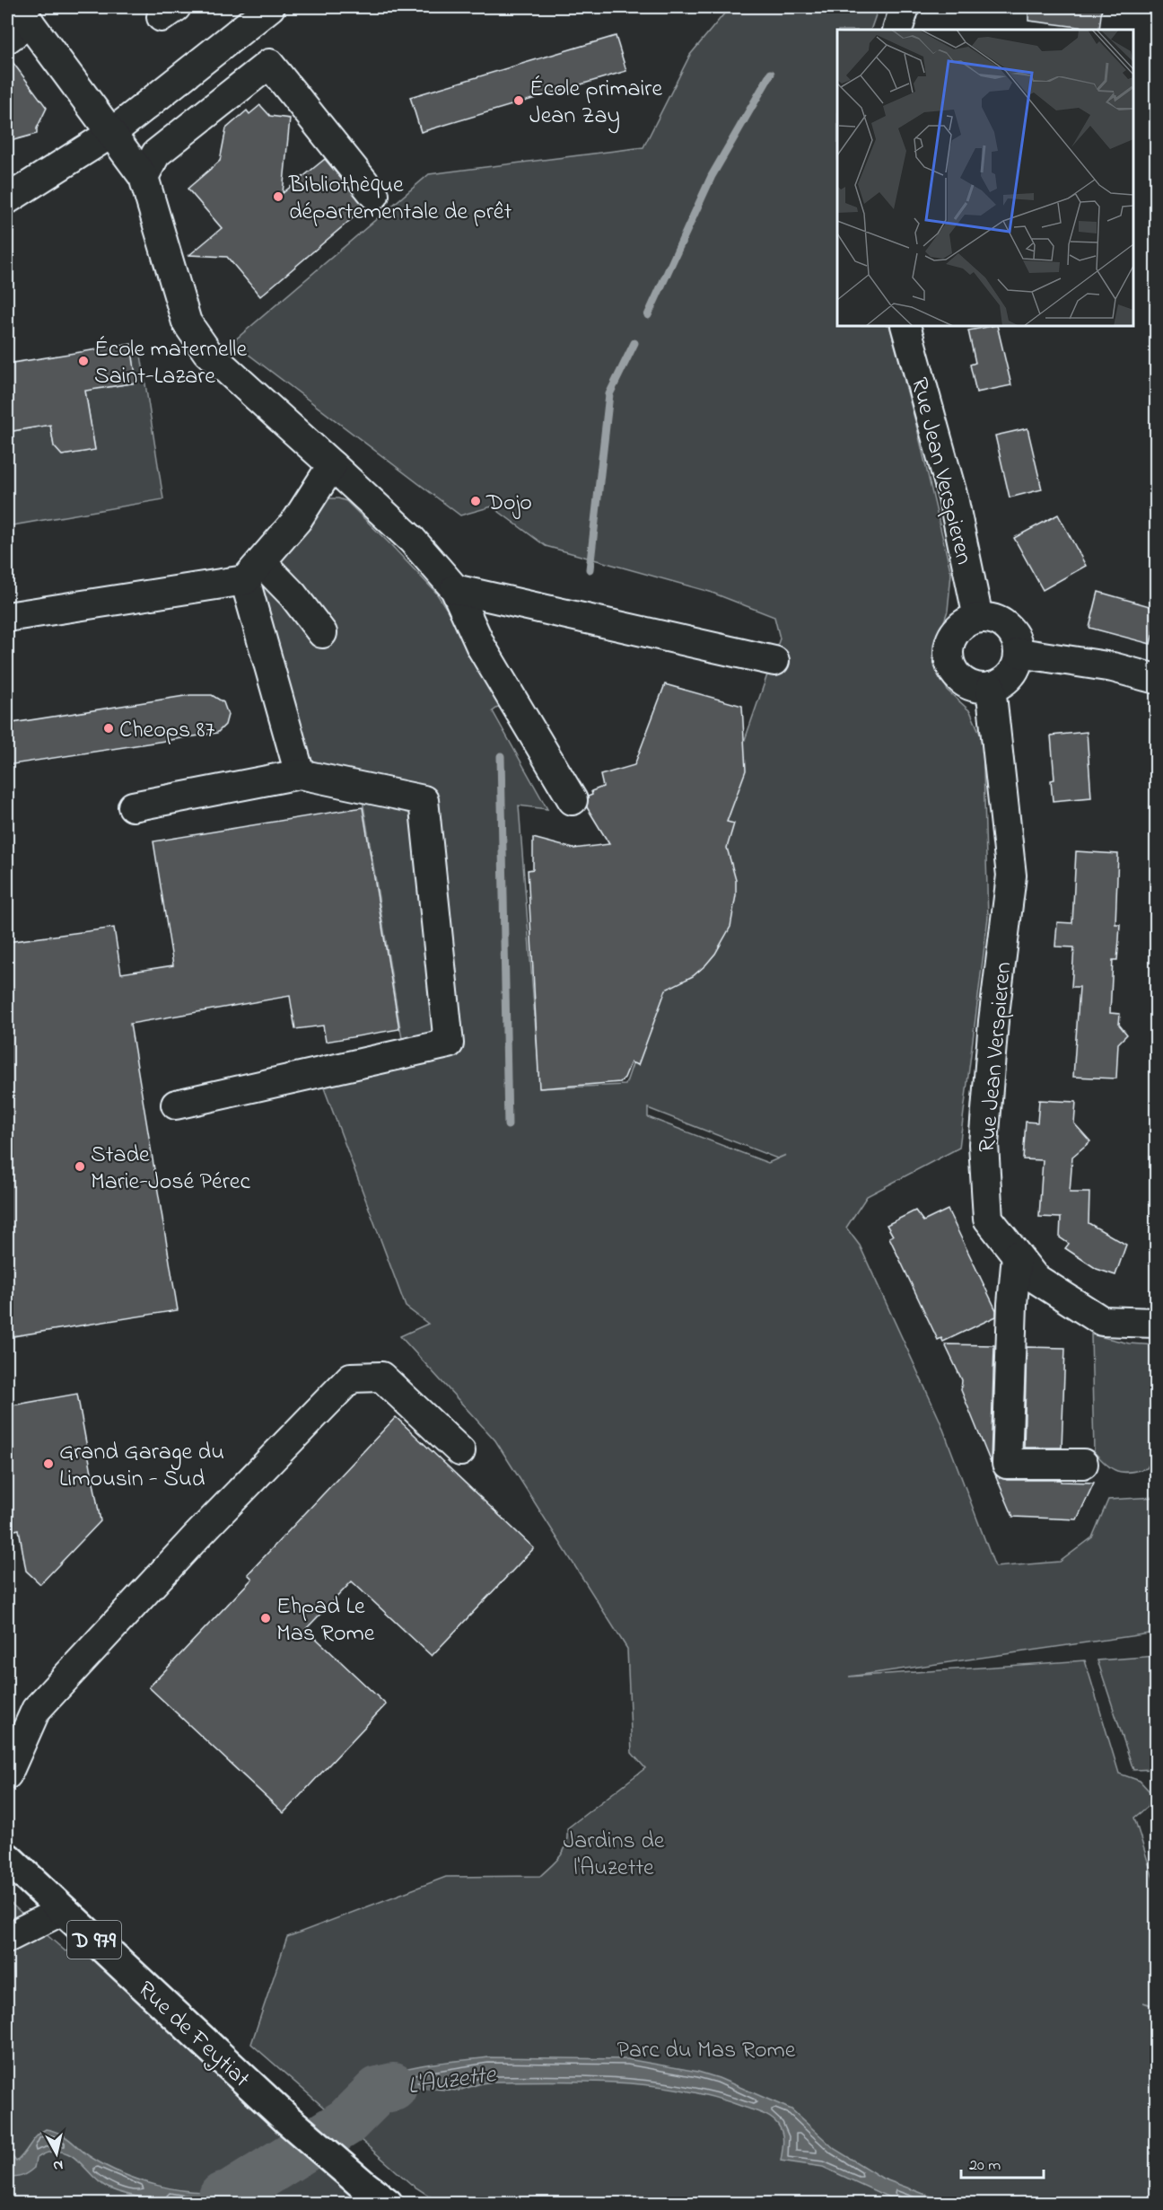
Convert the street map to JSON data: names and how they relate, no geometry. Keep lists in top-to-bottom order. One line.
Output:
{"streets":{"main road":["D 979","Rue de Feytiat"],"street":["Rue Jean Verspieren"]},"water":["L'Auzette"],"parks":["Jardins de l'Auzette","Parc du Mas Rome"],"places":["École primaire Jean Zay","Bibliothèque départementale de prêt","École maternelle Saint-Lazare","Dojo","Cheops 87","Stade Marie-José Pérec","Grand Garage du Limousin - Sud","Ehpad Le Mas Rome"],"scale_bar":"20 m","north":"bottom"}
